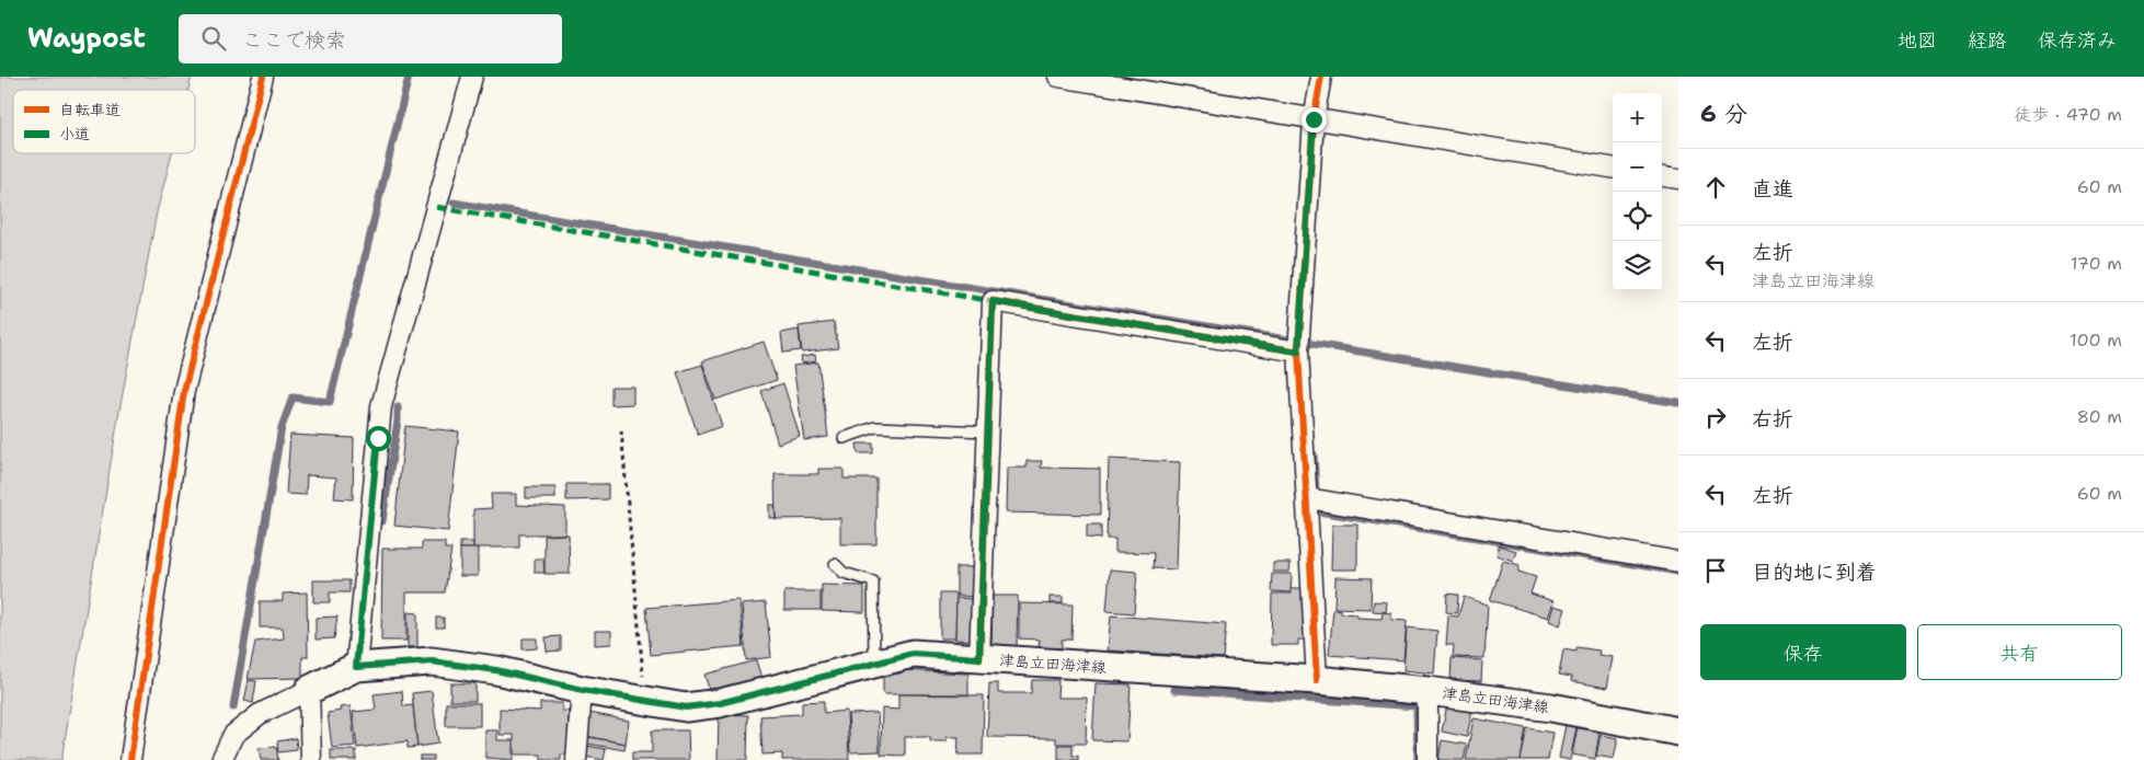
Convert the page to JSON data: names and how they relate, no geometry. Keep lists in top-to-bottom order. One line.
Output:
{"streets":{"main road":["津島立田海津線"]},"legend":["自転車道","小道"],"page":{"header":"Waypost","search":"ここで検索","nav":["地図","経路","保存済み"],"heading":["6 分","徒歩 · 470 m"],"map_buttons":["+","−"],"list":[["直進","60 m"],["左折","津島立田海津線","170 m"],["左折","100 m"],["右折","80 m"],["左折","60 m"],"目的地に到着"],"buttons":["保存","共有"]}}
